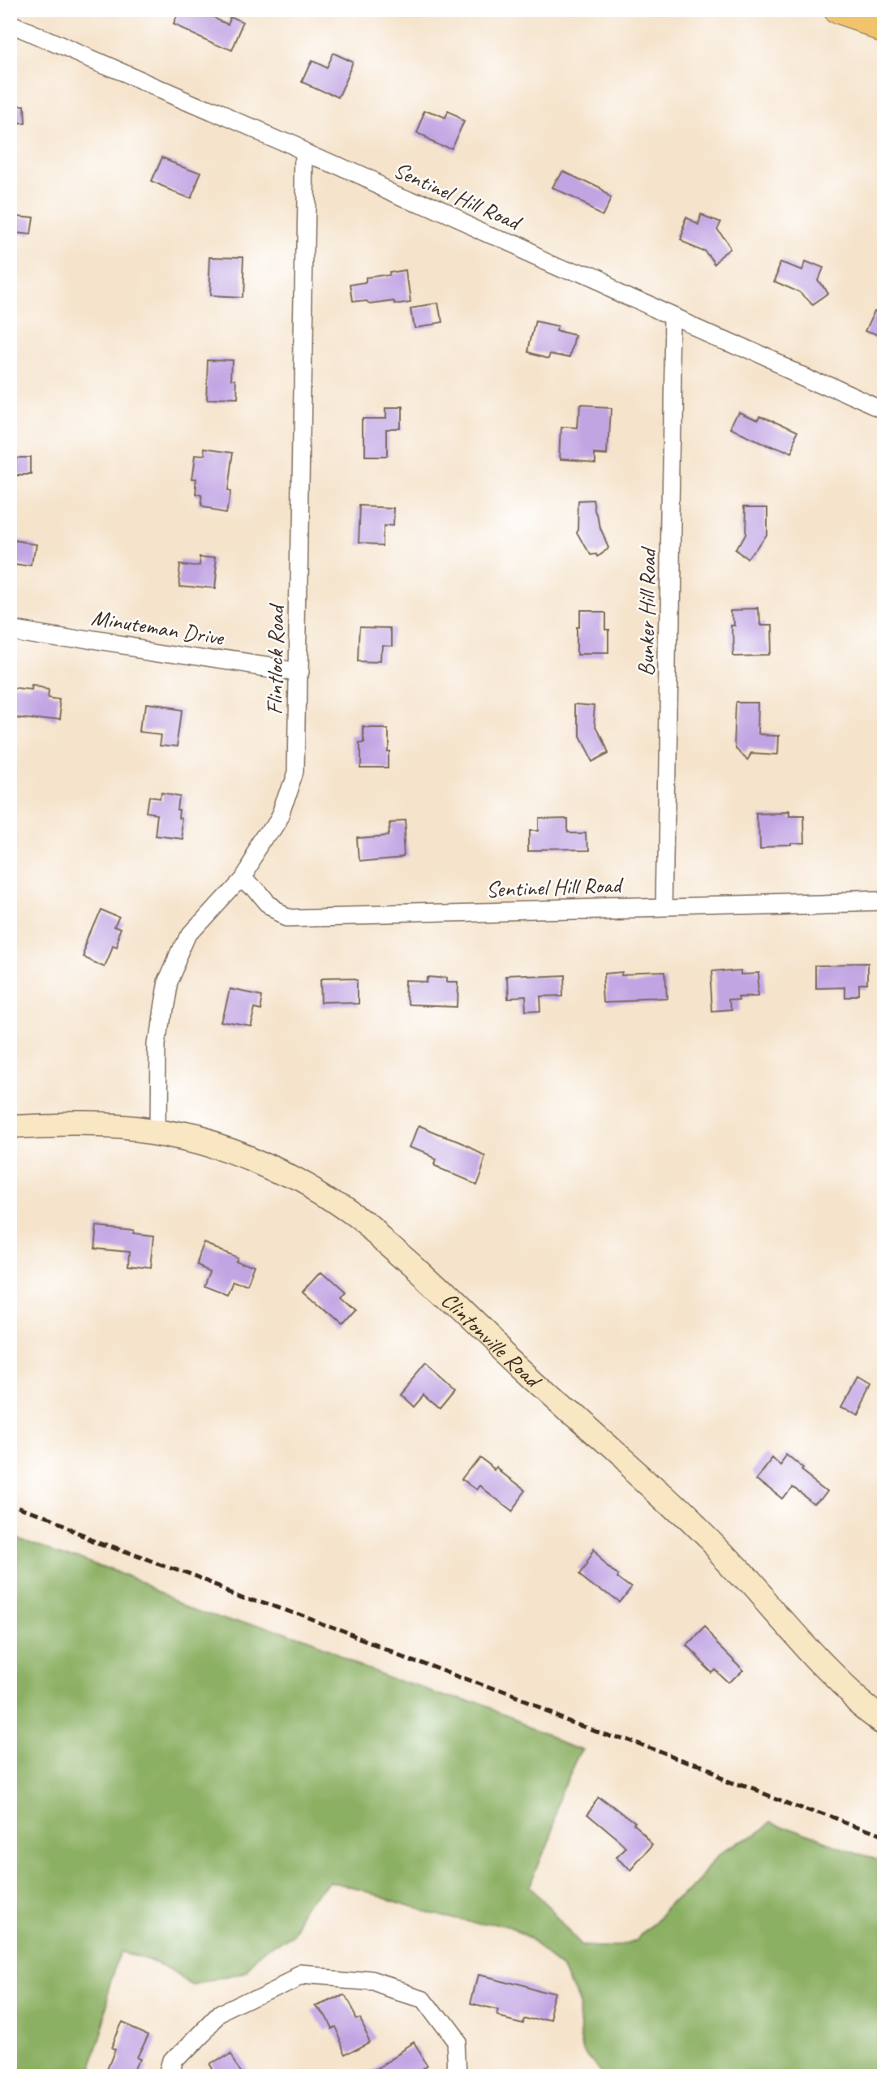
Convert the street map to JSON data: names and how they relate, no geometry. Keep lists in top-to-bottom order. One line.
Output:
{"streets":{"street":["Sentinel Hill Road","Bunker Hill Road","Minuteman Drive","Flintlock Road","Clintonville Road"]},"crossings":[["Sentinel Hill Road","Bunker Hill Road"],["Sentinel Hill Road","Flintlock Road"],["Minuteman Drive","Flintlock Road"],["Flintlock Road","Clintonville Road"]]}
